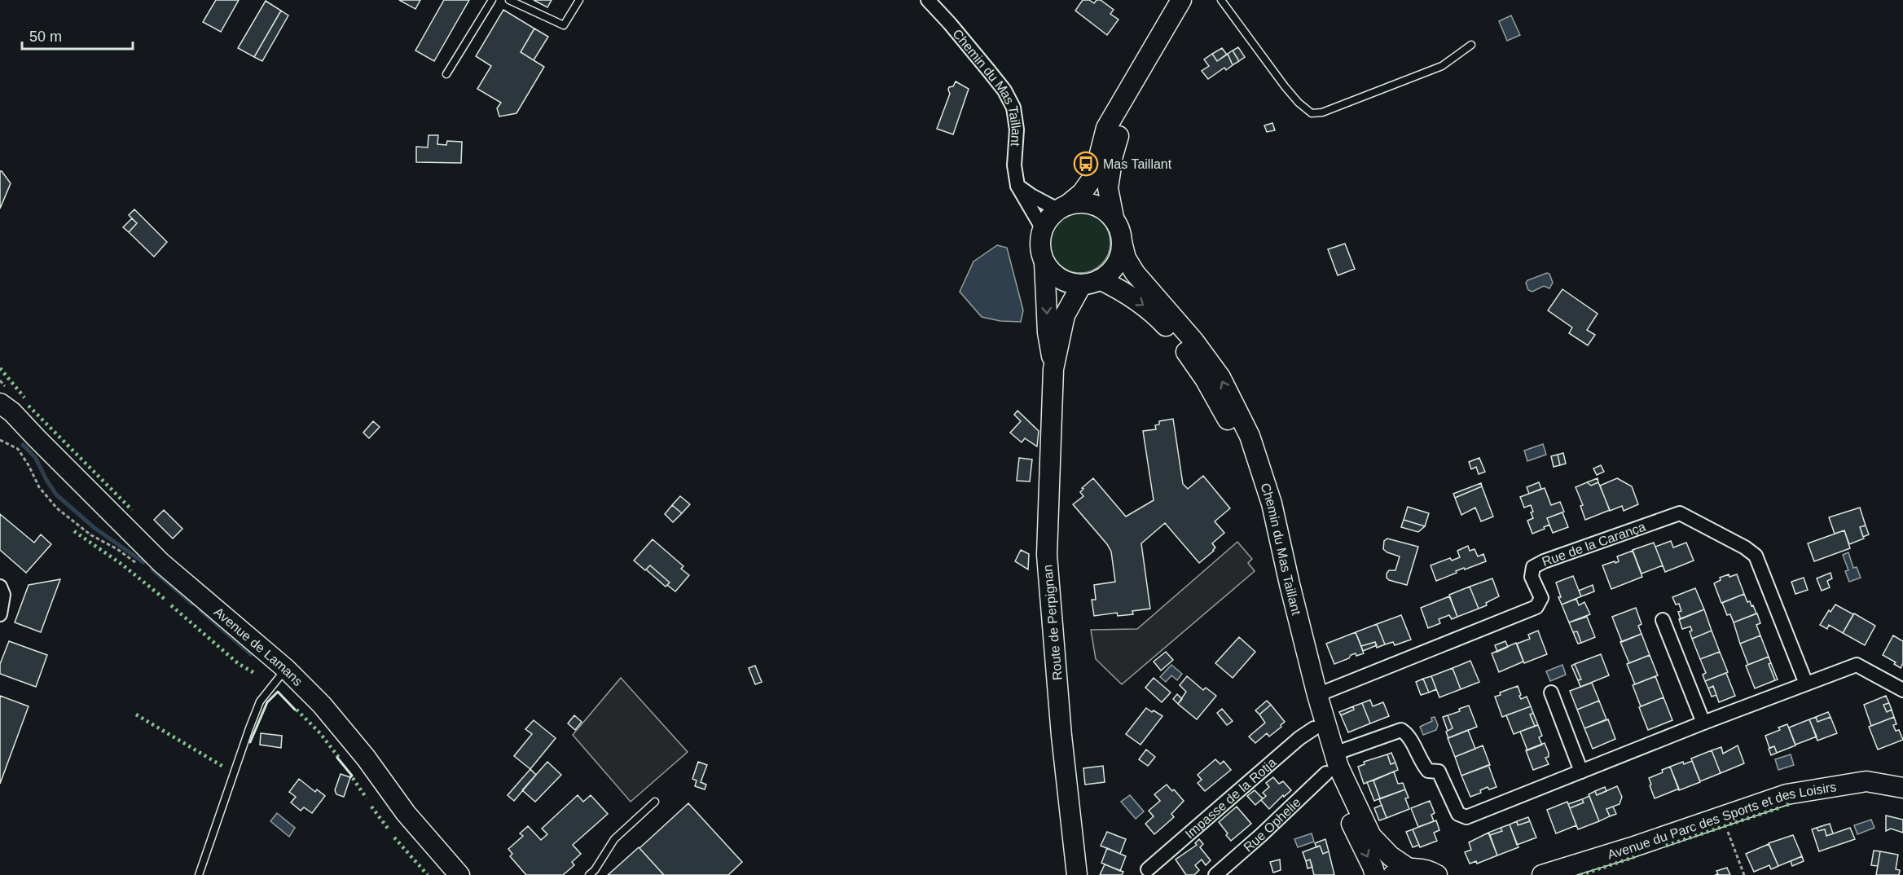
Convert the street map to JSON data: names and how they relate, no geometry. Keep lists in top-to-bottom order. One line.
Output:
{"streets":{"main road":["Chemin du Mas Taillant","Route de Perpignan","Avenue de Lamans","Avenue du Parc des Sports et des Loisirs"],"street":["Rue de la Carança","Impasse de la Rotja","Rue Ophelie"]},"crossings":[["Chemin du Mas Taillant","Rue de la Carança"],["Chemin du Mas Taillant","Route de Perpignan"],["Chemin du Mas Taillant","Impasse de la Rotja"],["Chemin du Mas Taillant","Rue Ophelie"]],"places":{"bus stop":["Mas Taillant"]},"scale_bar":"50 m"}
